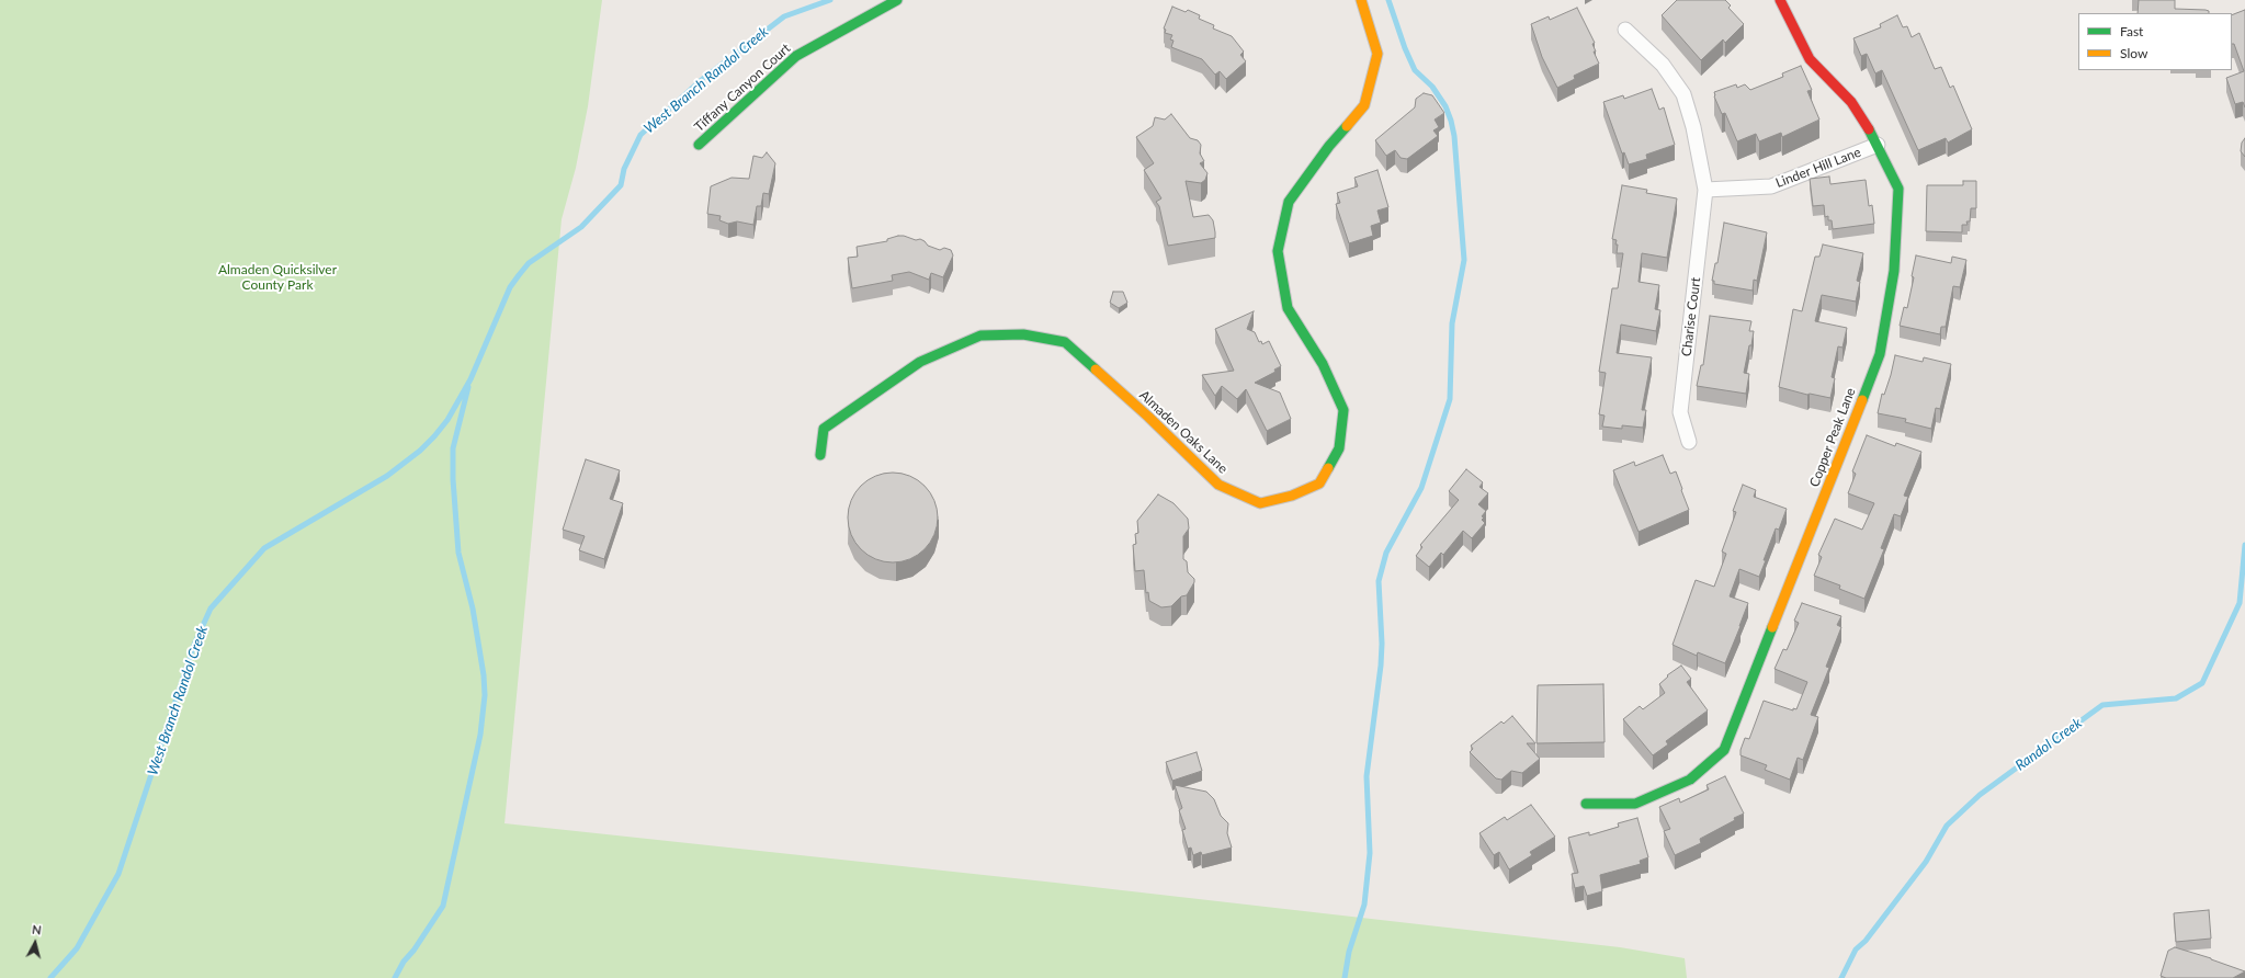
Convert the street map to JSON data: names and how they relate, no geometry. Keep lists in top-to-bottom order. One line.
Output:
{"streets":{"street":["Tiffany Canyon Court","Linder Hill Lane","Charise Court","Almaden Oaks Lane","Copper Peak Lane"]},"crossings":[["Linder Hill Lane","Charise Court"],["Linder Hill Lane","Copper Peak Lane"]],"water":["West Branch Randol Creek","Randol Creek"],"parks":["Almaden Quicksilver County Park"],"legend":["Fast","Slow"],"north":"top"}
